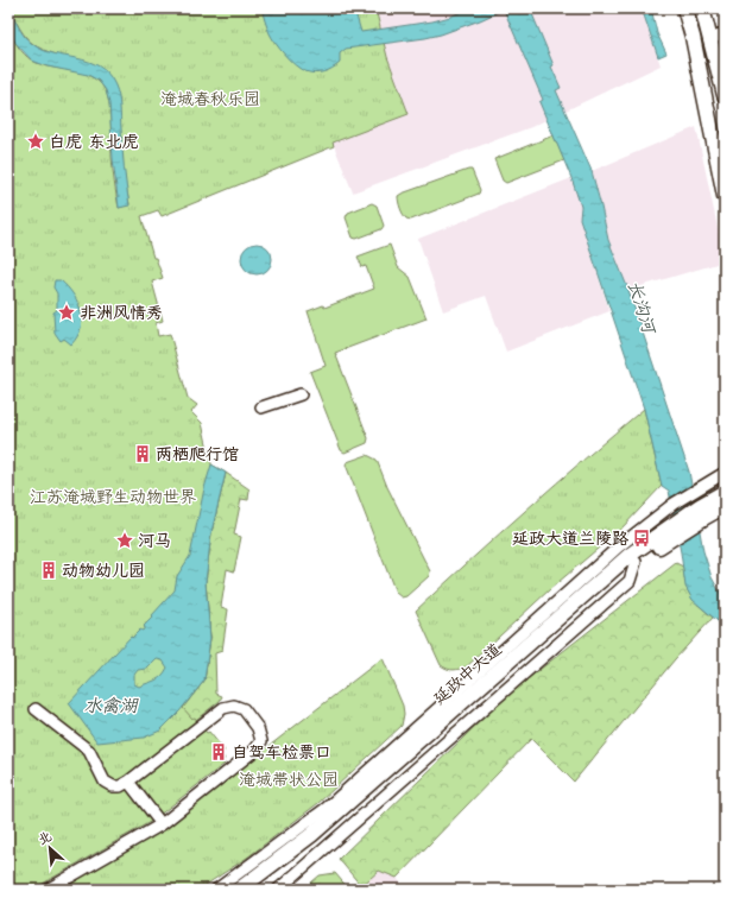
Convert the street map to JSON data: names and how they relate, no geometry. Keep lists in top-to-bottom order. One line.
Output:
{"streets":{"main road":["延政中大道"]},"water":["长沟河","水禽湖"],"parks":["淹城春秋乐园","江苏淹城野生动物世界","淹城带状公园"],"places":{"place":["白虎 东北虎","非洲风情秀","河马"],"building":["两栖爬行馆","动物幼儿园","自驾车检票口"],"bus stop":["延政大道兰陵路"]},"north":"top left"}
